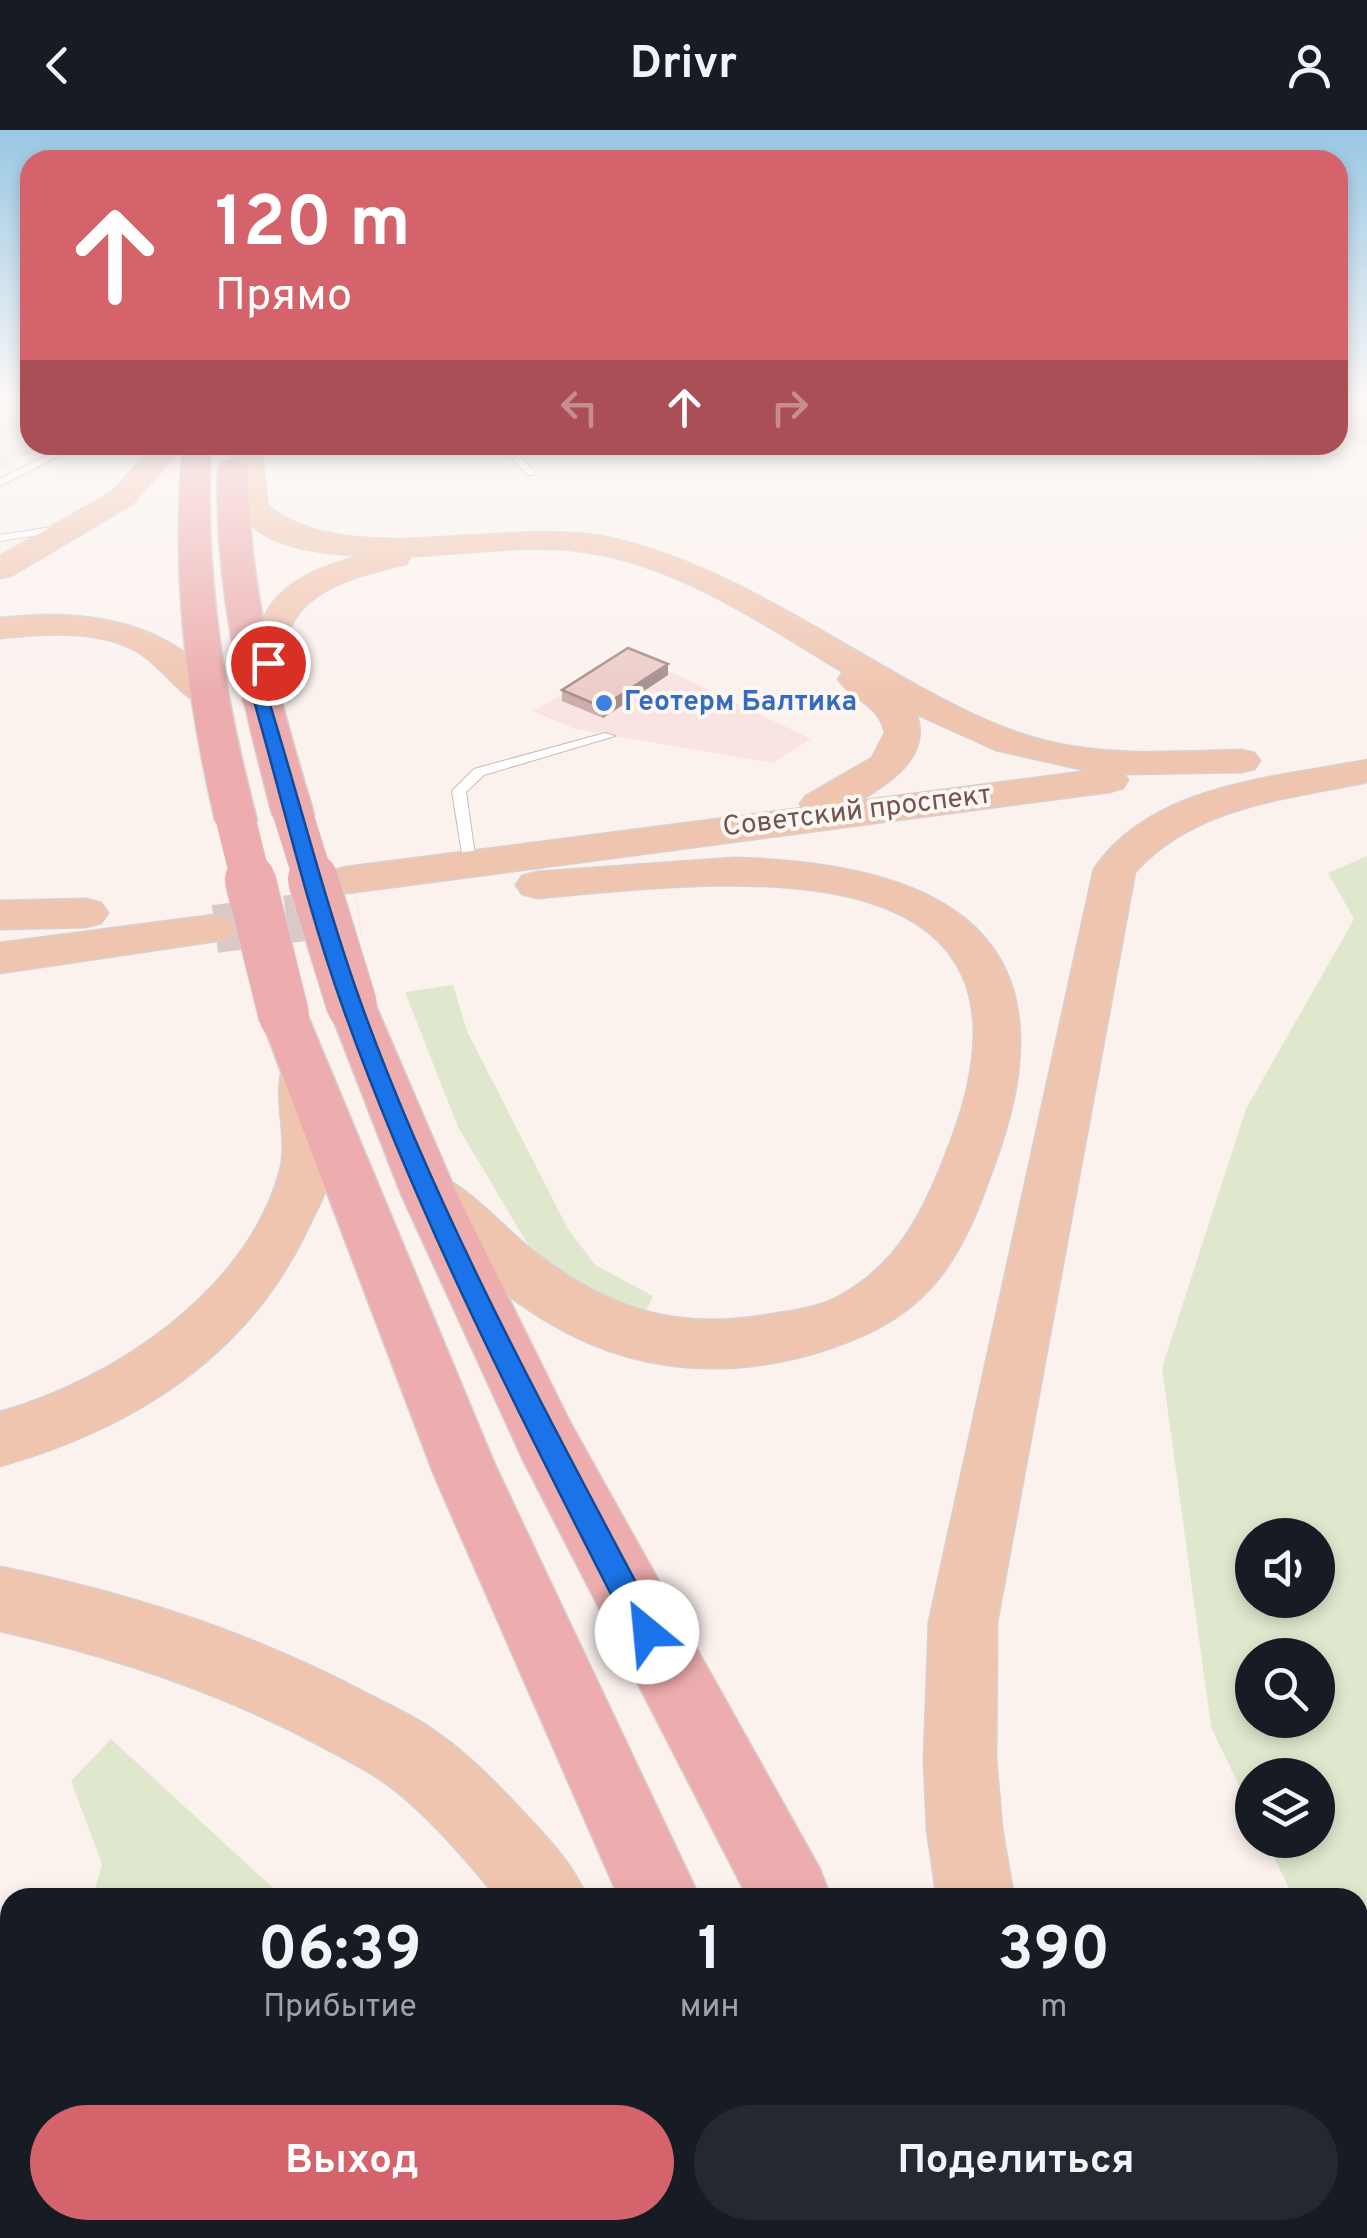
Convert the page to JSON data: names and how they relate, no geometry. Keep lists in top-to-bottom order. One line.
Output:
{"streets":{"main road":["Советский проспект"]},"places":["Геотерм Балтика"],"page":{"header":"Drivr","turn":["120 m","Прямо"],"eta":["06:39","Прибытие","1","мин","390","m"],"buttons":["Выход","Поделиться"]}}
